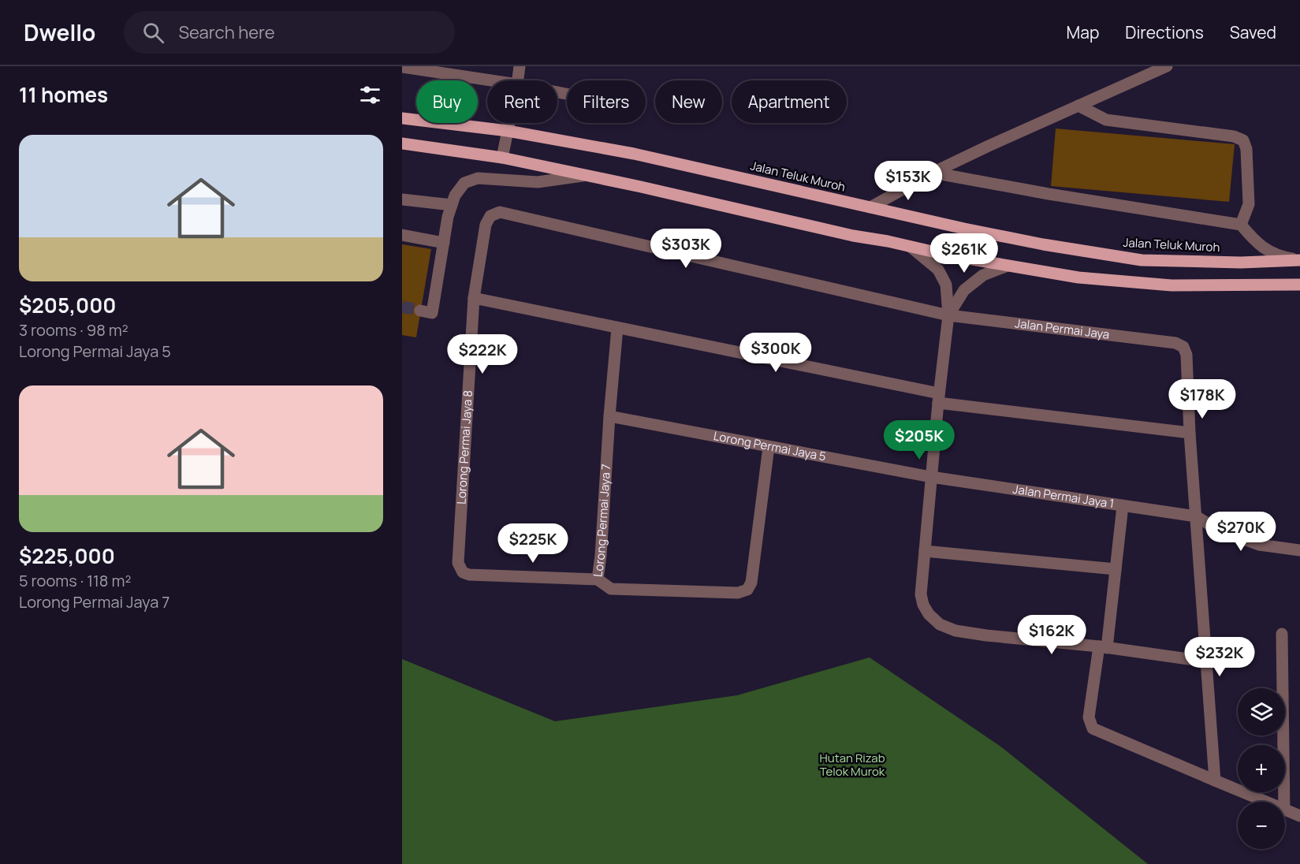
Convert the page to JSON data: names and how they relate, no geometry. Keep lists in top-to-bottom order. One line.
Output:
{"streets":{"main road":["Jalan Teluk Muroh"],"street":["Jalan Permai Jaya","Lorong Permai Jaya 8","Lorong Permai Jaya 5","Jalan Permai Jaya 1","Lorong Permai Jaya 7"]},"crossings":[["Jalan Permai Jaya","Lorong Permai Jaya 8"],["Lorong Permai Jaya 8","Lorong Permai Jaya 7"],["Lorong Permai Jaya 5","Jalan Permai Jaya 1"],["Lorong Permai Jaya 5","Lorong Permai Jaya 7"]],"parks":["Hutan Rizab Telok Murok"],"page":{"header":"Dwello","search":"Search here","nav":["Map","Directions","Saved"],"heading":"11 homes","chip":["Buy","Rent","Filters","New","Apartment"],"list":[{"name":"$205,000","note":"3 rooms · 98 m² · Lorong Permai Jaya 5"},{"name":"$225,000","note":"5 rooms · 118 m² · Lorong Permai Jaya 7"}],"price":["$153K","$303K","$261K","$300K","$222K","$178K","$205K","$270K","$225K","$162K","$232K"],"map_buttons":["+","−"]}}
